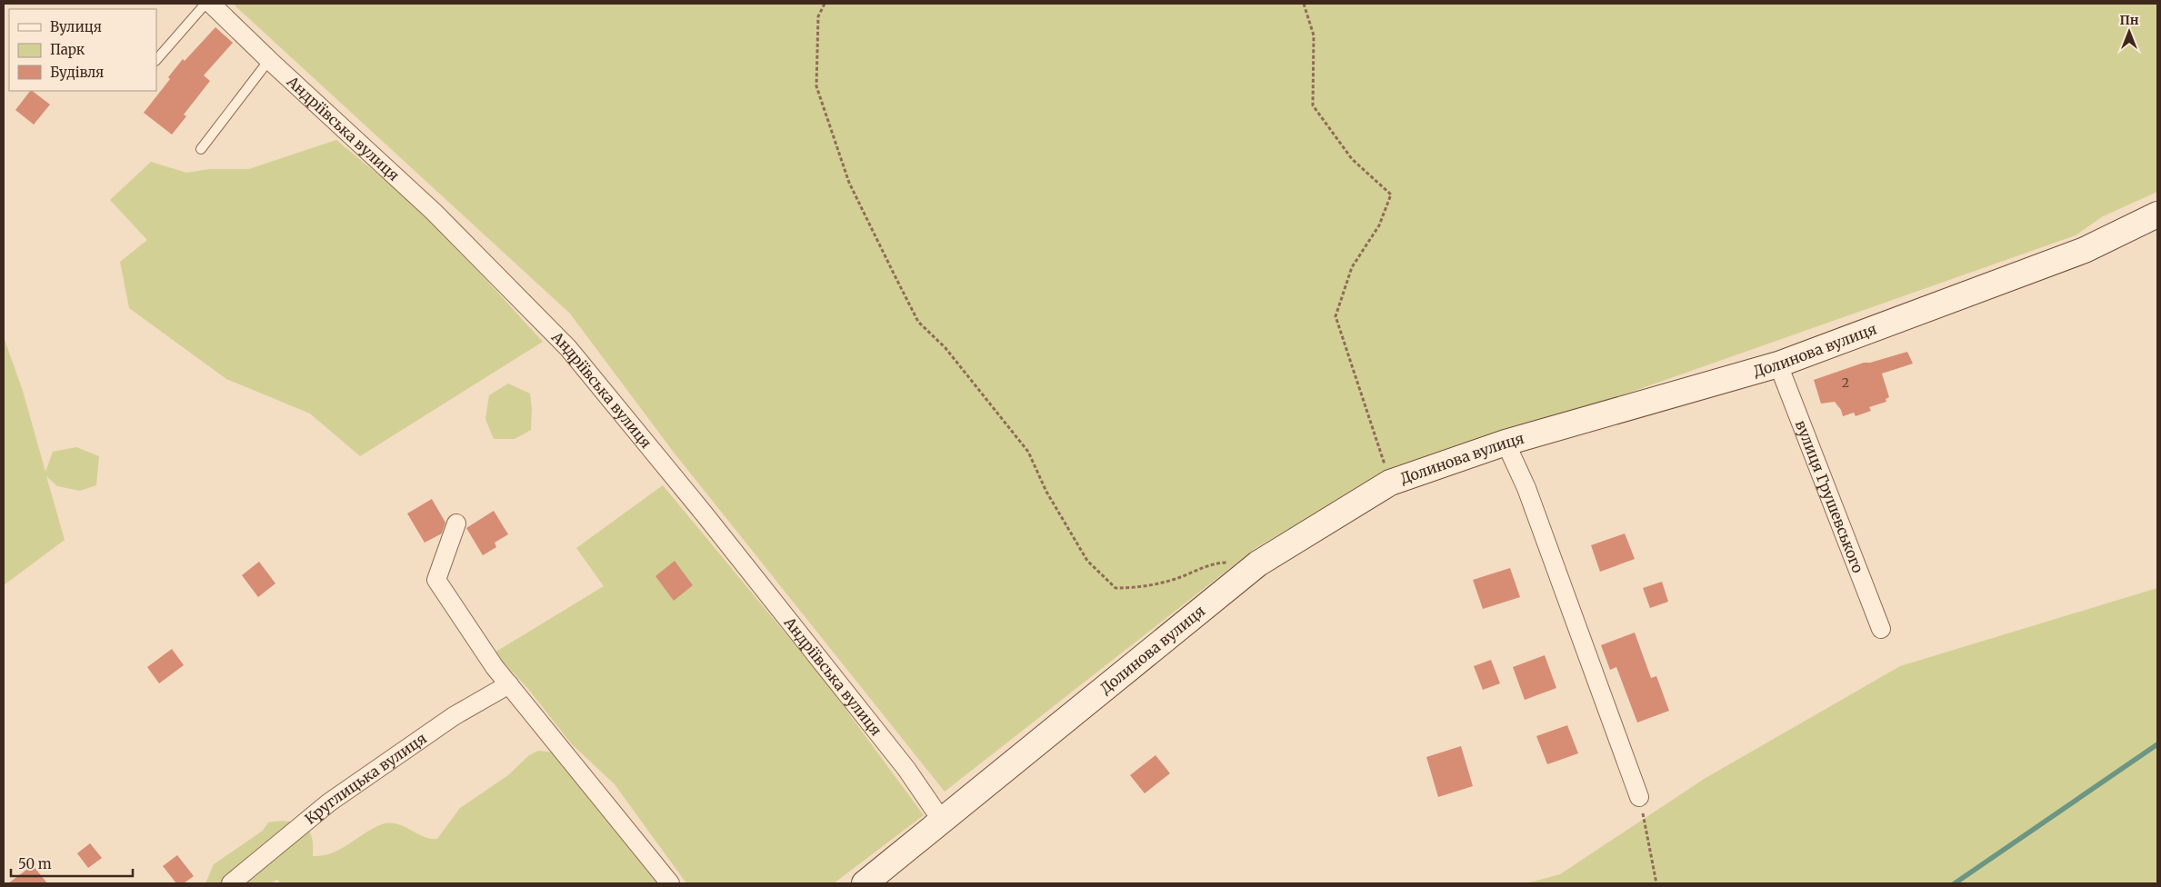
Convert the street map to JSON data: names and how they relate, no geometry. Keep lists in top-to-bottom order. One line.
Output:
{"streets":{"street":["Андріївська вулиця","Долинова вулиця","вулиця Грушевського","Круглицька вулиця"]},"crossings":[["Андріївська вулиця","Долинова вулиця"],["Долинова вулиця","вулиця Грушевського"]],"house_numbers":["2"],"legend":["Вулиця","Парк","Будівля"],"scale_bar":"50 m","north":"top"}
